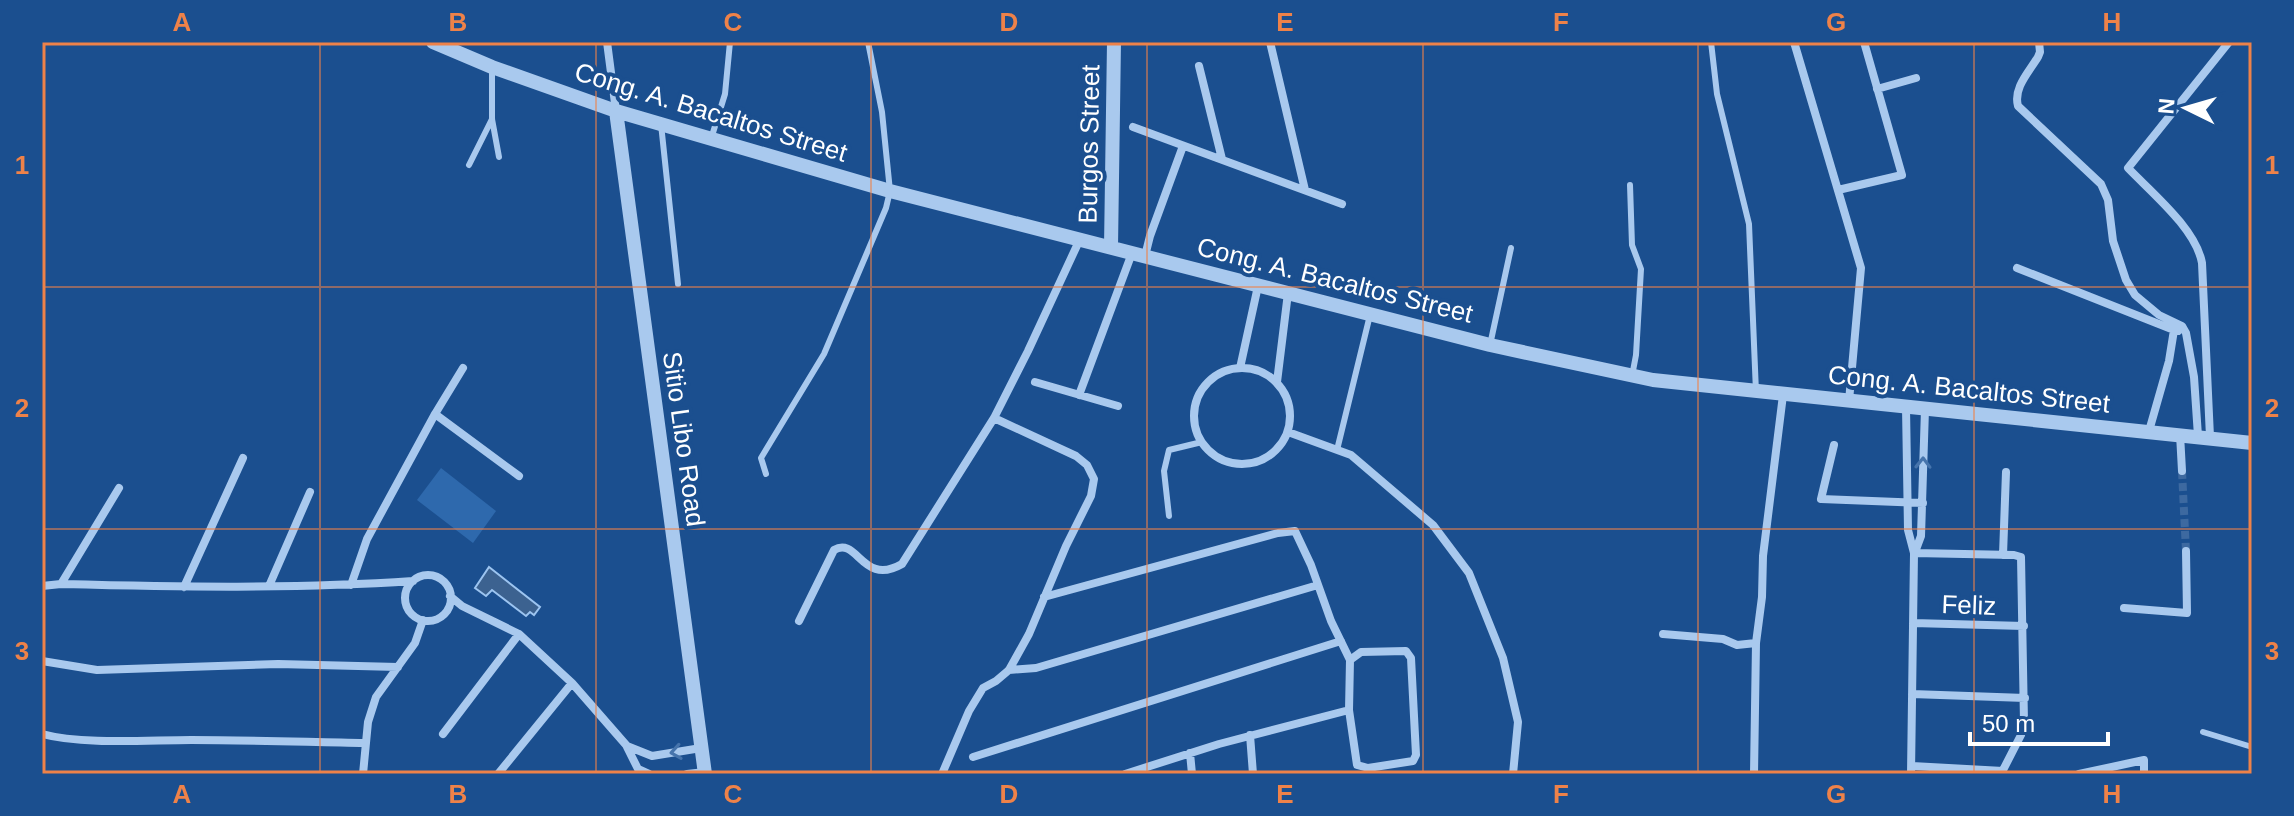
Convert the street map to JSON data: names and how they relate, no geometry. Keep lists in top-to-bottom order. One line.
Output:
{"streets":{"street":["Cong. A. Bacaltos Street","Burgos Street","Sitio Libo Road","Feliz"]},"crossings":[["Cong. A. Bacaltos Street","Burgos Street"],["Cong. A. Bacaltos Street","Sitio Libo Road"]],"scale_bar":"50 m","north":"left","grid":{"columns":["A","B","C","D","E","F","G","H"],"rows":["1","2","3"]}}
